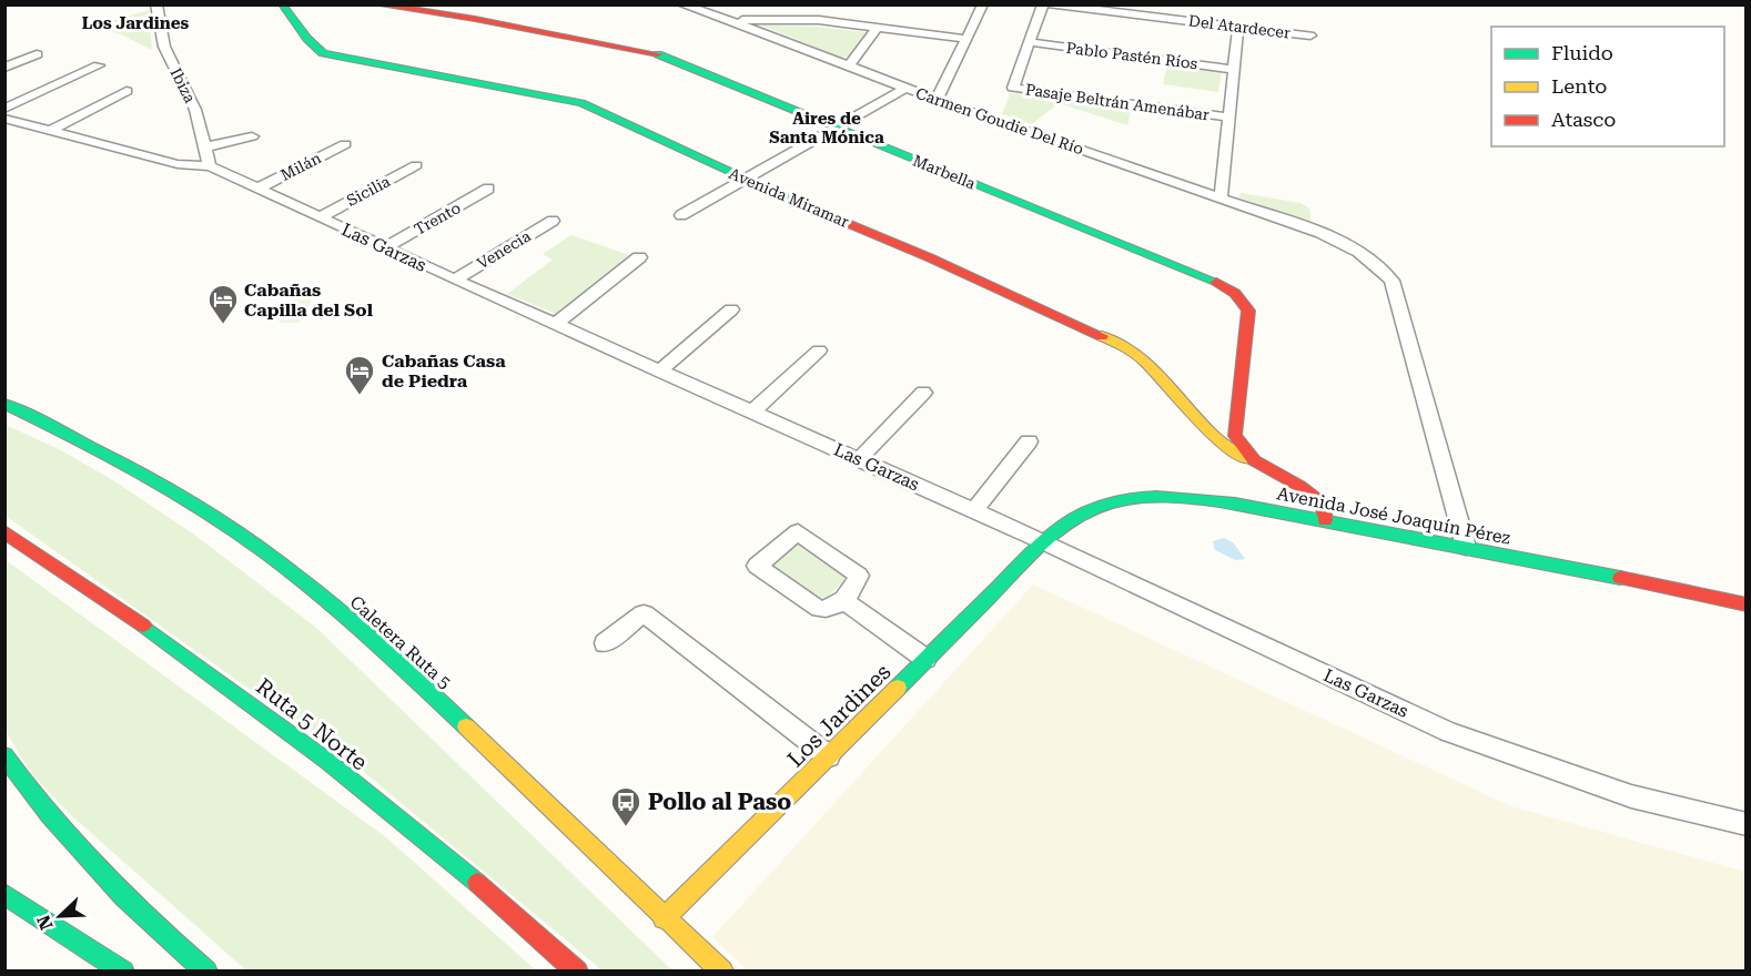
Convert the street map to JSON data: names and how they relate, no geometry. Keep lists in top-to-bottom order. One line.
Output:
{"streets":{"main road":["Marbella","Avenida Miramar","Avenida José Joaquín Pérez","Caletera Ruta 5","Los Jardines","Ruta 5 Norte"],"street":["Del Atardecer","Pablo Pastén Ríos","Ibiza","Pasaje Beltrán Amenábar","Carmen Goudie Del Río","Milán","Sicilia","Trento","Las Garzas","Venecia"]},"crossings":[["Del Atardecer","Pasaje Beltrán Amenábar"],["Pablo Pastén Ríos","Pasaje Beltrán Amenábar"],["Ibiza","Las Garzas"],["Carmen Goudie Del Río","Avenida José Joaquín Pérez"],["Milán","Las Garzas"],["Marbella","Avenida Miramar"],["Marbella","Avenida José Joaquín Pérez"],["Sicilia","Las Garzas"],["Trento","Las Garzas"],["Las Garzas","Venecia"],["Las Garzas","Avenida José Joaquín Pérez"],["Las Garzas","Los Jardines"],["Avenida José Joaquín Pérez","Los Jardines"],["Caletera Ruta 5","Los Jardines"]],"districts":["Los Jardines","Aires de Santa Mónica"],"places":{"hotel":["Cabañas Capilla del Sol","Cabañas Casa de Piedra"],"bus stop":["Pollo al Paso"]},"legend":["Fluido","Lento","Atasco"],"north":"bottom left"}
